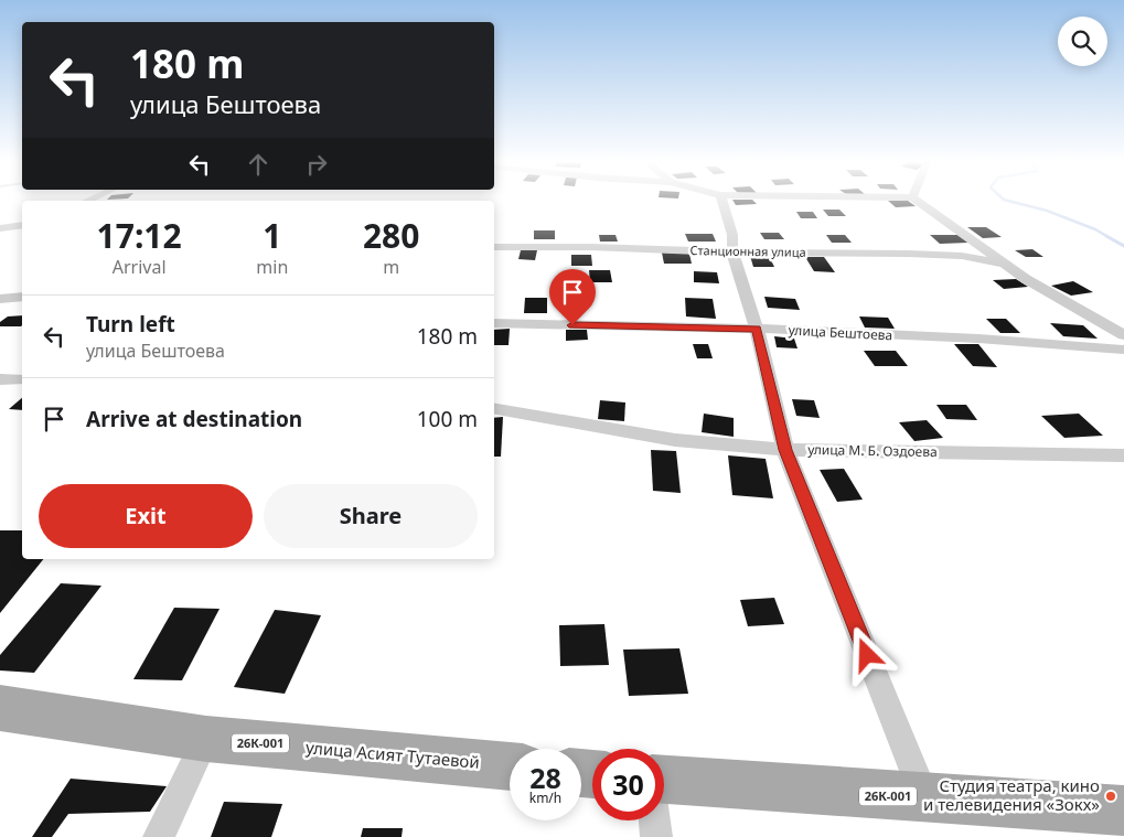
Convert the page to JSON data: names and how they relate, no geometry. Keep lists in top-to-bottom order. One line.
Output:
{"streets":{"main road":["26К-001","улица Асият Тутаевой"],"street":["Станционная улица","улица Бештоева","улица М. Б. Оздоева"]},"places":["Студия театра, кино и телевидения «Зокх»"],"page":{"turn":["180 m","улица Бештоева"],"eta":["17:12","Arrival","1","min","280","m"],"list":[{"name":"Turn left","note":"улица Бештоева","value":"180 m"},{"name":"Arrive at destination","value":"100 m"}],"buttons":["Exit","Share"],"speed":"28 km/h","limit":"30"}}
